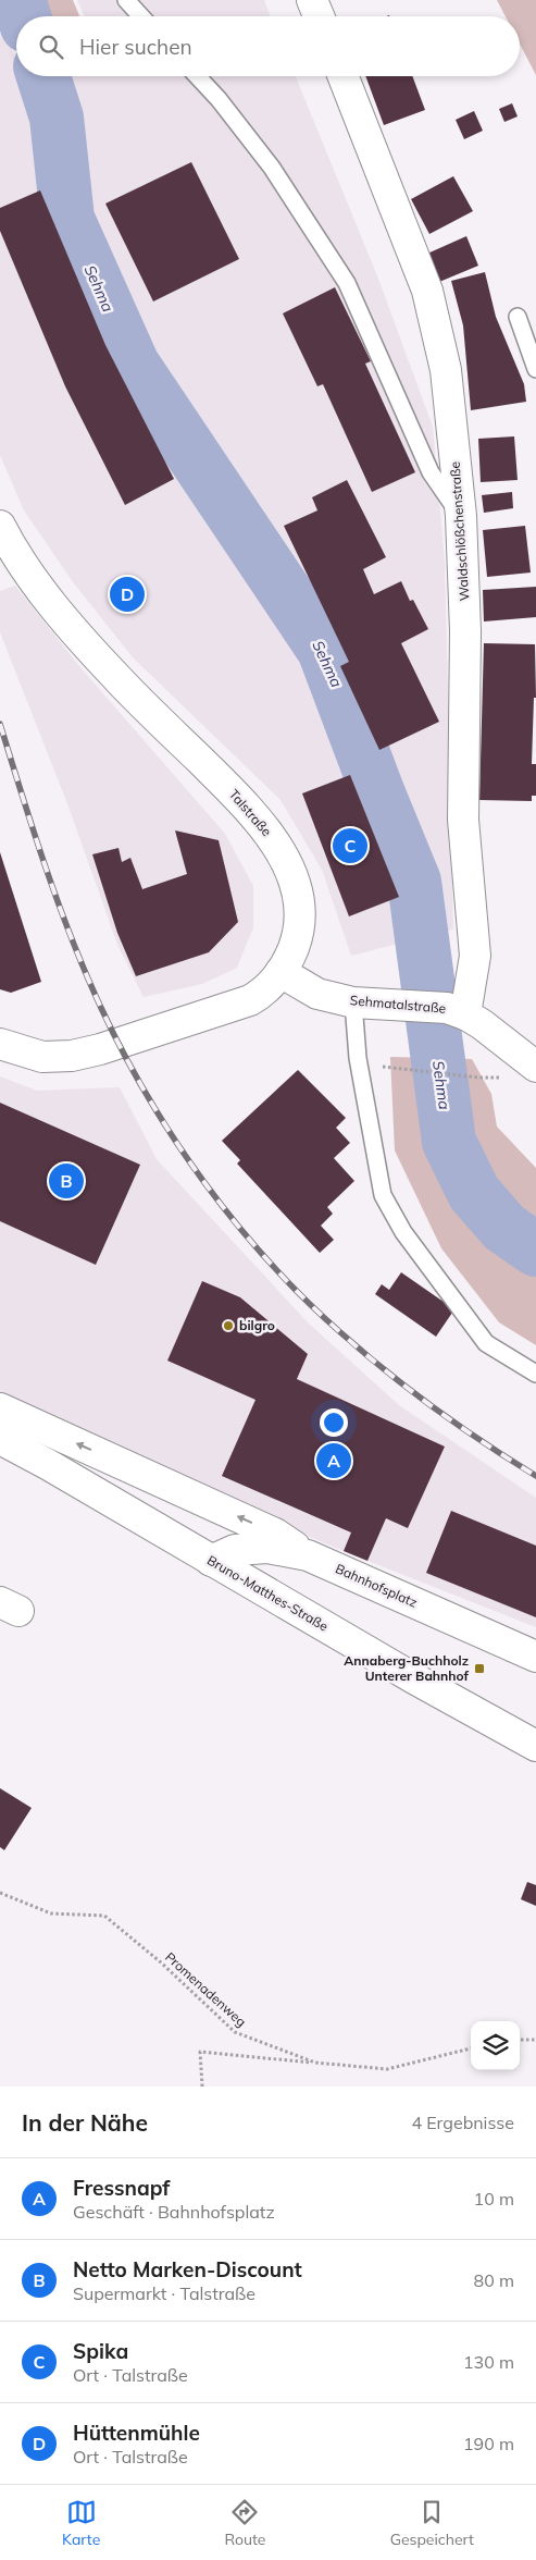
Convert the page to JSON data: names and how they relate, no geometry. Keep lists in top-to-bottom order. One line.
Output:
{"streets":{"main road":["Waldschlößchenstraße","Talstraße","Sehmatalstraße","Bahnhofsplatz","Bruno-Matthes-Straße"],"path":["Promenadenweg"]},"crossings":[["Waldschlößchenstraße","Sehmatalstraße"],["Talstraße","Sehmatalstraße"],["Bahnhofsplatz","Bruno-Matthes-Straße"]],"water":["Sehma"],"places":{"other":["bilgro"],"transit":["Annaberg-Buchholz Unterer Bahnhof"]},"page":{"search":"Hier suchen","pins":["D","C","B","A"],"heading":["In der Nähe","4 Ergebnisse"],"list":[{"mark":"A","name":"Fressnapf","note":"Geschäft · Bahnhofsplatz","value":"10 m"},{"mark":"B","name":"Netto Marken-Discount","note":"Supermarkt · Talstraße","value":"80 m"},{"mark":"C","name":"Spika","note":"Ort · Talstraße","value":"130 m"},{"mark":"D","name":"Hüttenmühle","note":"Ort · Talstraße","value":"190 m"}],"nav":["Karte","Route","Gespeichert"]}}
